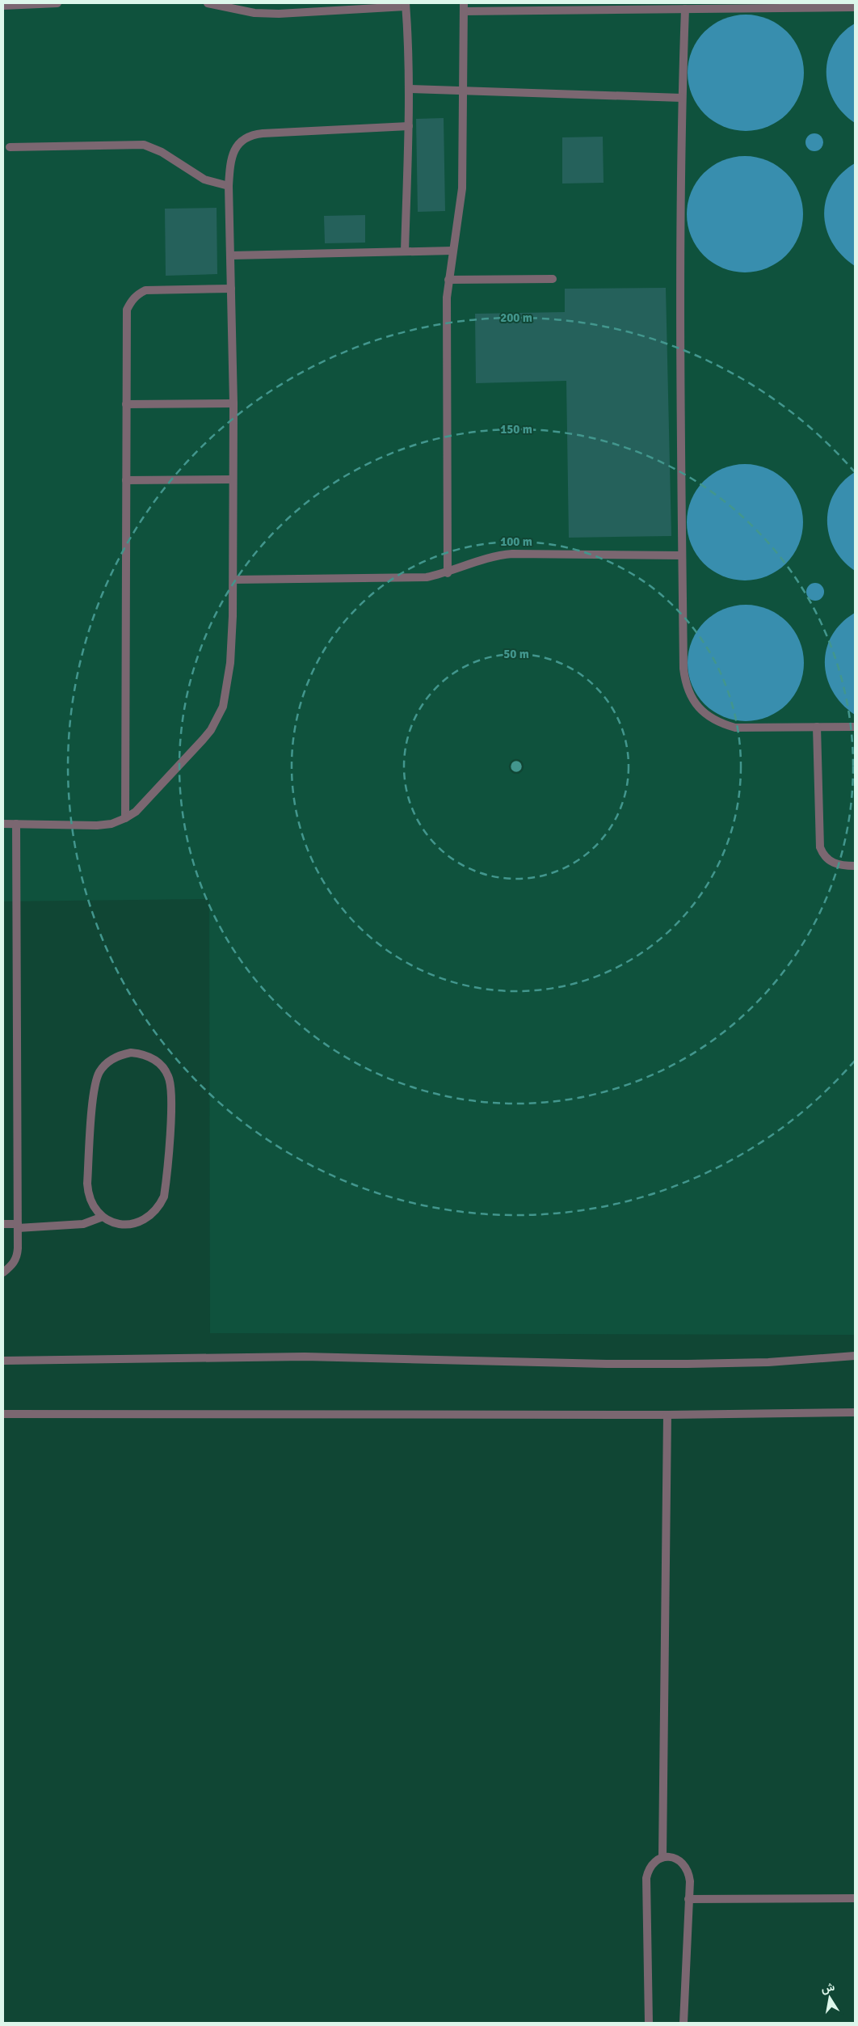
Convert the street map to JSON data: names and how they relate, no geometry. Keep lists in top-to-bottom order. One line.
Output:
{"north":"top","rings":["200 m","150 m","100 m","50 m"]}
